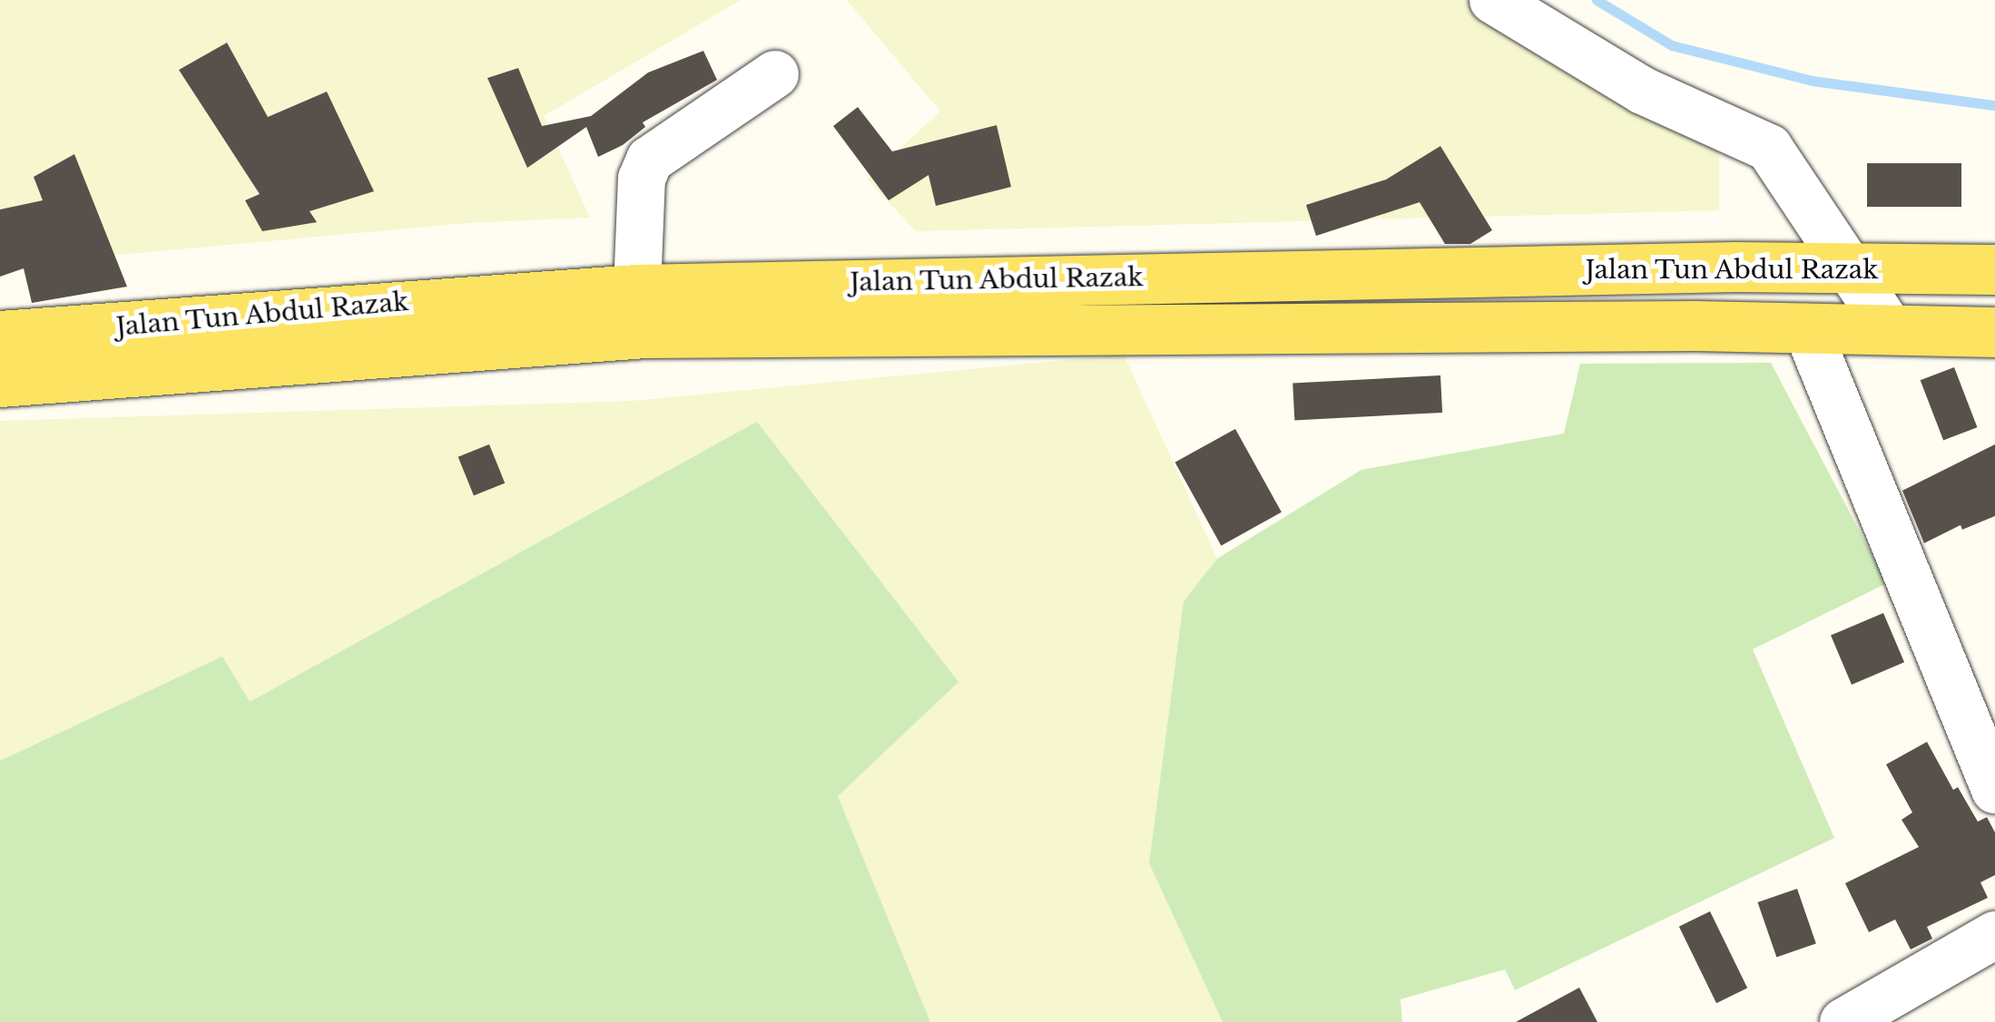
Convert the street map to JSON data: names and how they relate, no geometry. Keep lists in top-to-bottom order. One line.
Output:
{"streets":{"main road":["Jalan Tun Abdul Razak"]}}
